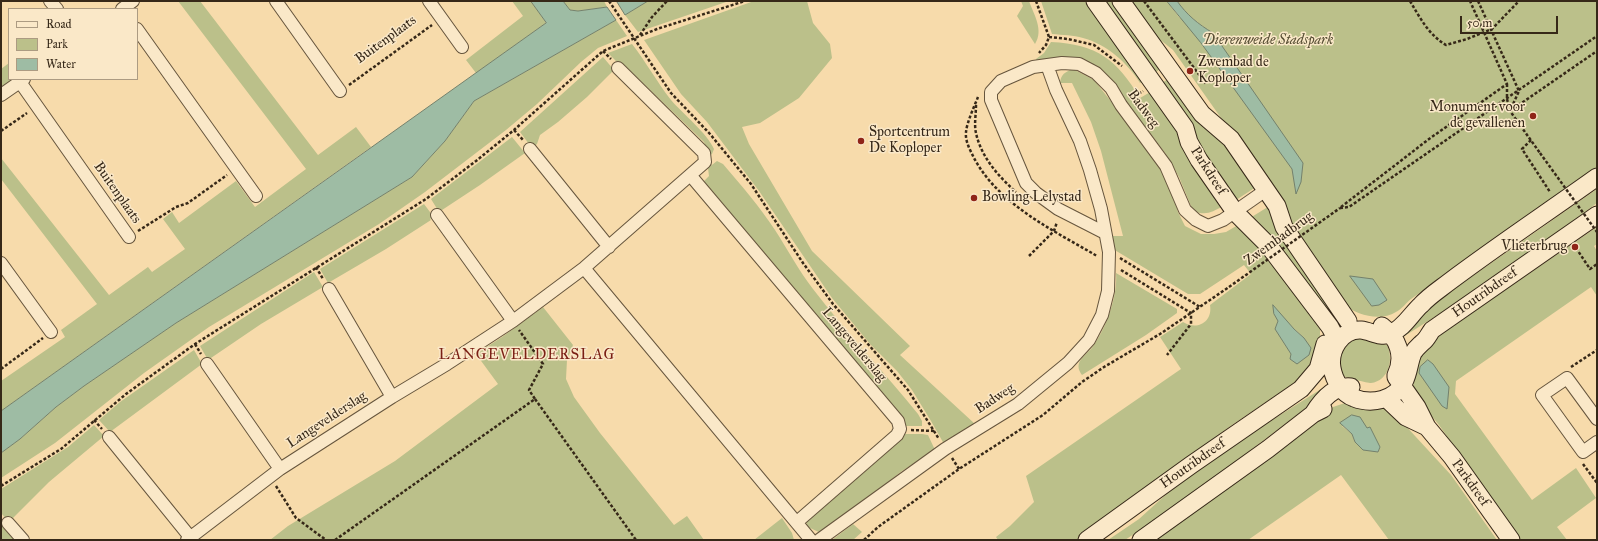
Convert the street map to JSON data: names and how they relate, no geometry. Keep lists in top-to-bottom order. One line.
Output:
{"streets":{"main road":["Parkdreef","Houtribdreef"],"street":["Buitenplaats","Badweg","Langevelderslag"],"path":["Zwembadbrug"]},"crossings":[["Badweg","Parkdreef"],["Parkdreef","Houtribdreef"]],"districts":["LANGEVELDERSLAG"],"parks":["Dierenweide Stadspark"],"places":["Zwembad de Koploper","Monument voor de gevallenen","Sportcentrum De Koploper","Bowling Lelystad","Vlieterbrug"],"legend":["Road","Park","Water"],"scale_bar":"50 m"}
